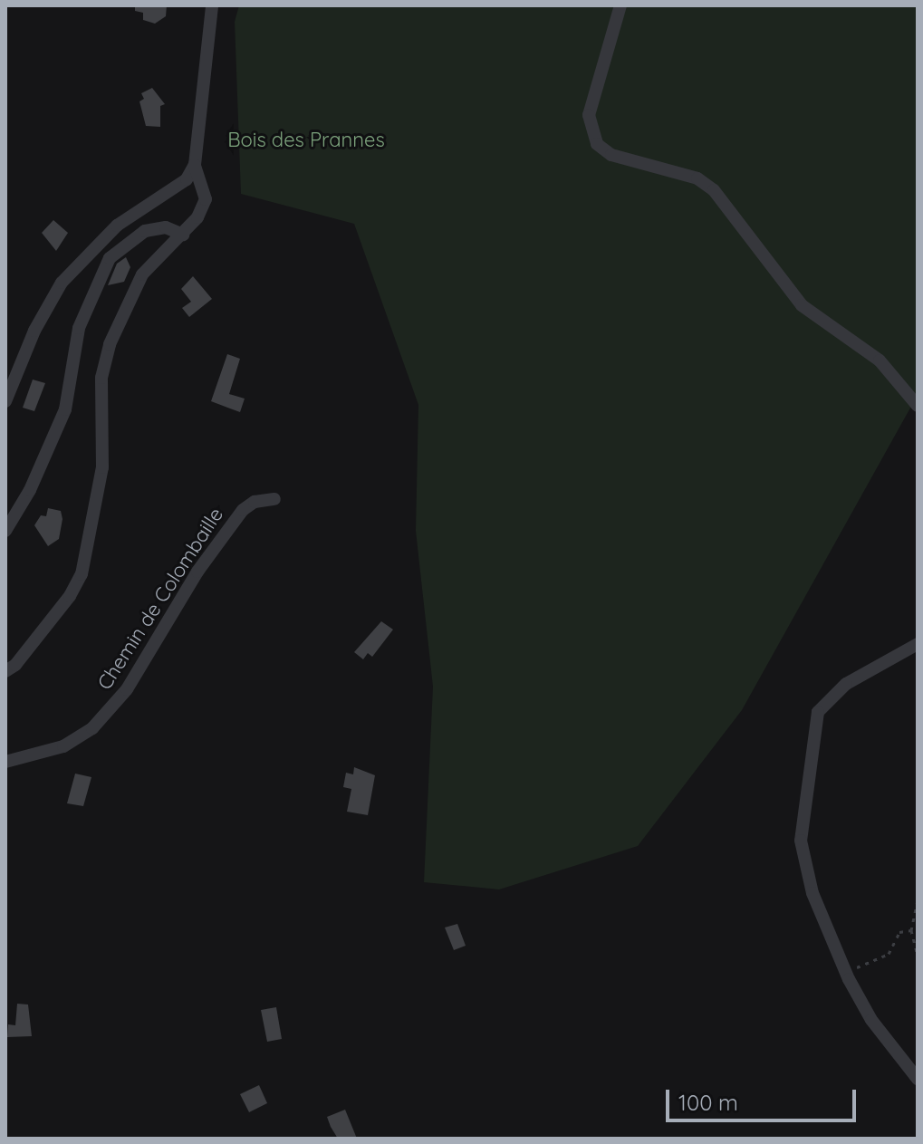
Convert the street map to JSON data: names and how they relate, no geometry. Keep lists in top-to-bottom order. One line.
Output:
{"streets":{"street":["Chemin de Colombaille"]},"parks":["Bois des Prannes"],"scale_bar":"100 m"}
